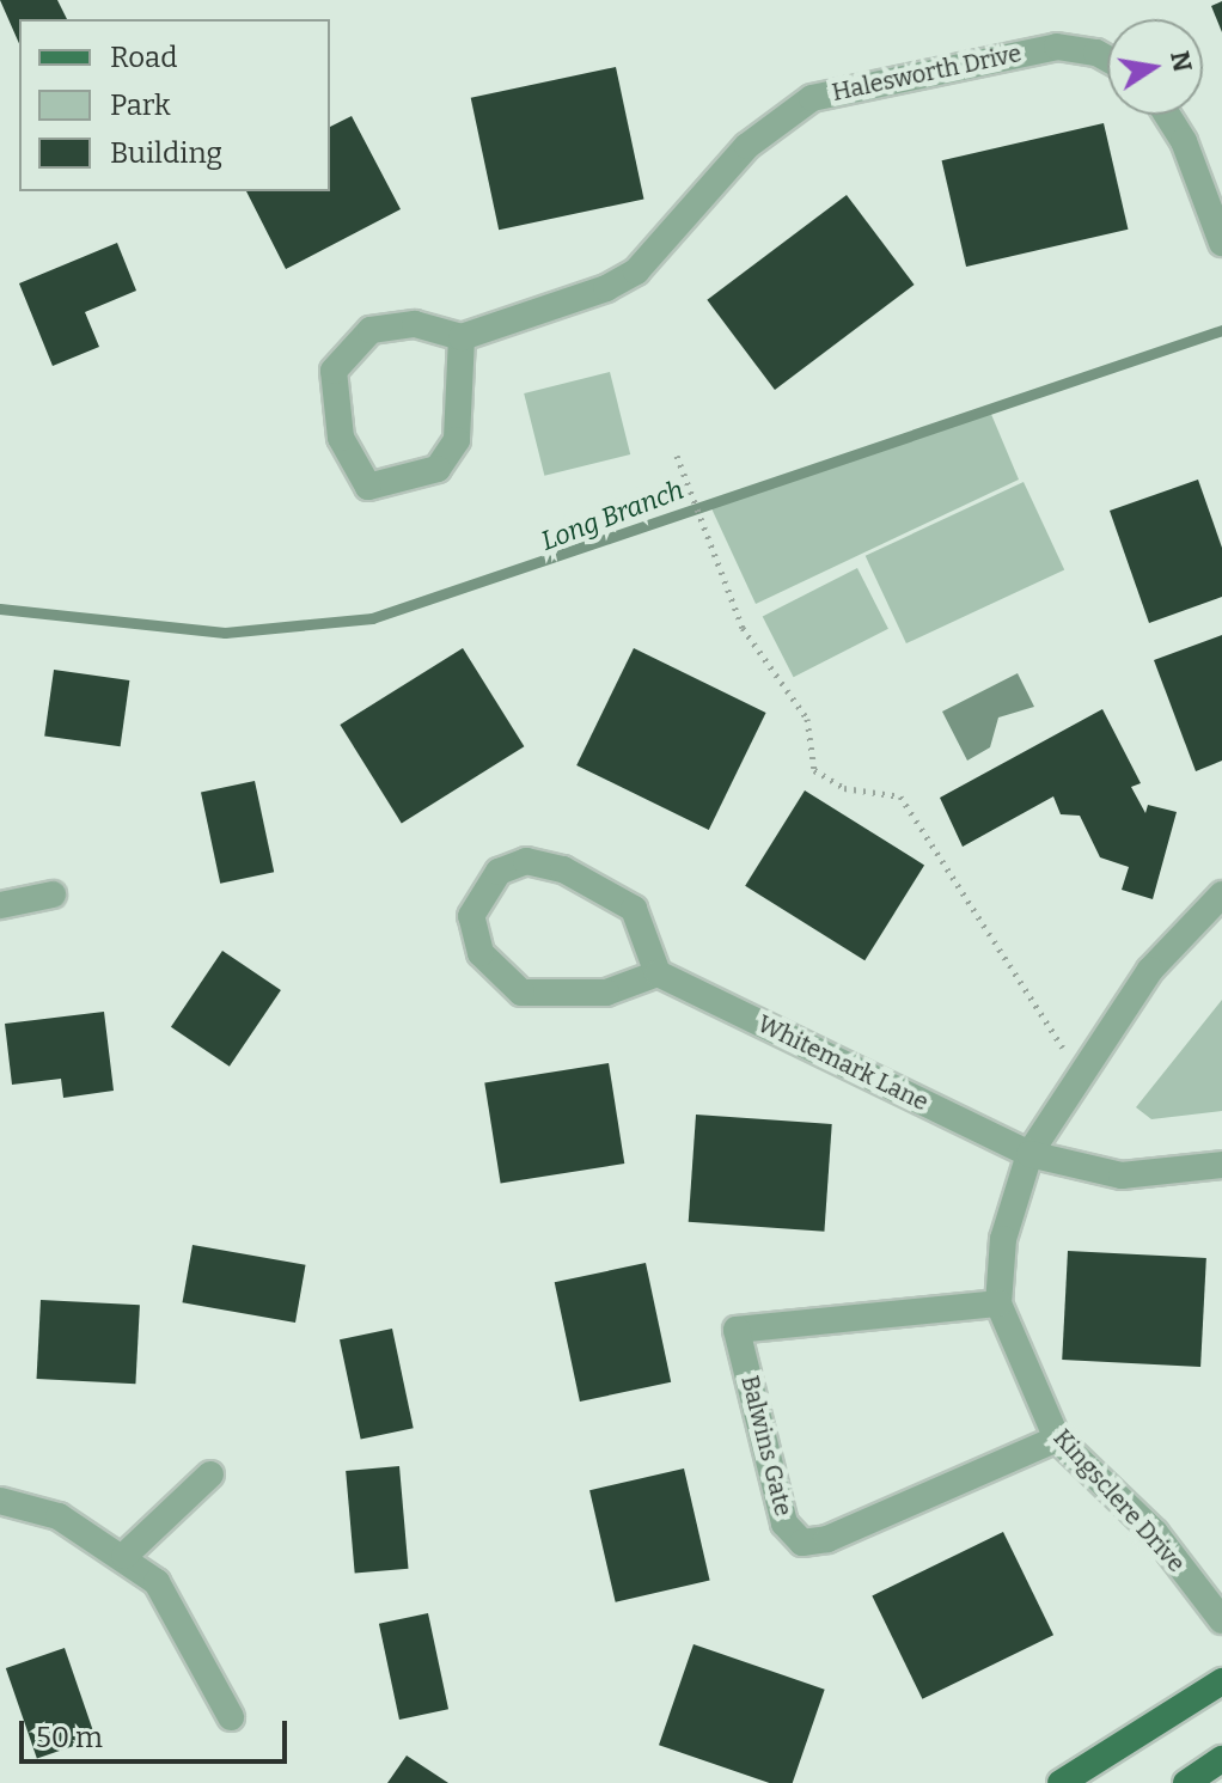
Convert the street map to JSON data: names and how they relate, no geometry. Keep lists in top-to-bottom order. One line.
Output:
{"streets":{"street":["Halesworth Drive","Whitemark Lane","Balwins Gate","Kingsclere Drive"]},"crossings":[["Whitemark Lane","Kingsclere Drive"],["Balwins Gate","Kingsclere Drive"]],"water":["Long Branch"],"legend":["Road","Park","Building"],"scale_bar":"50 m","north":"right"}
